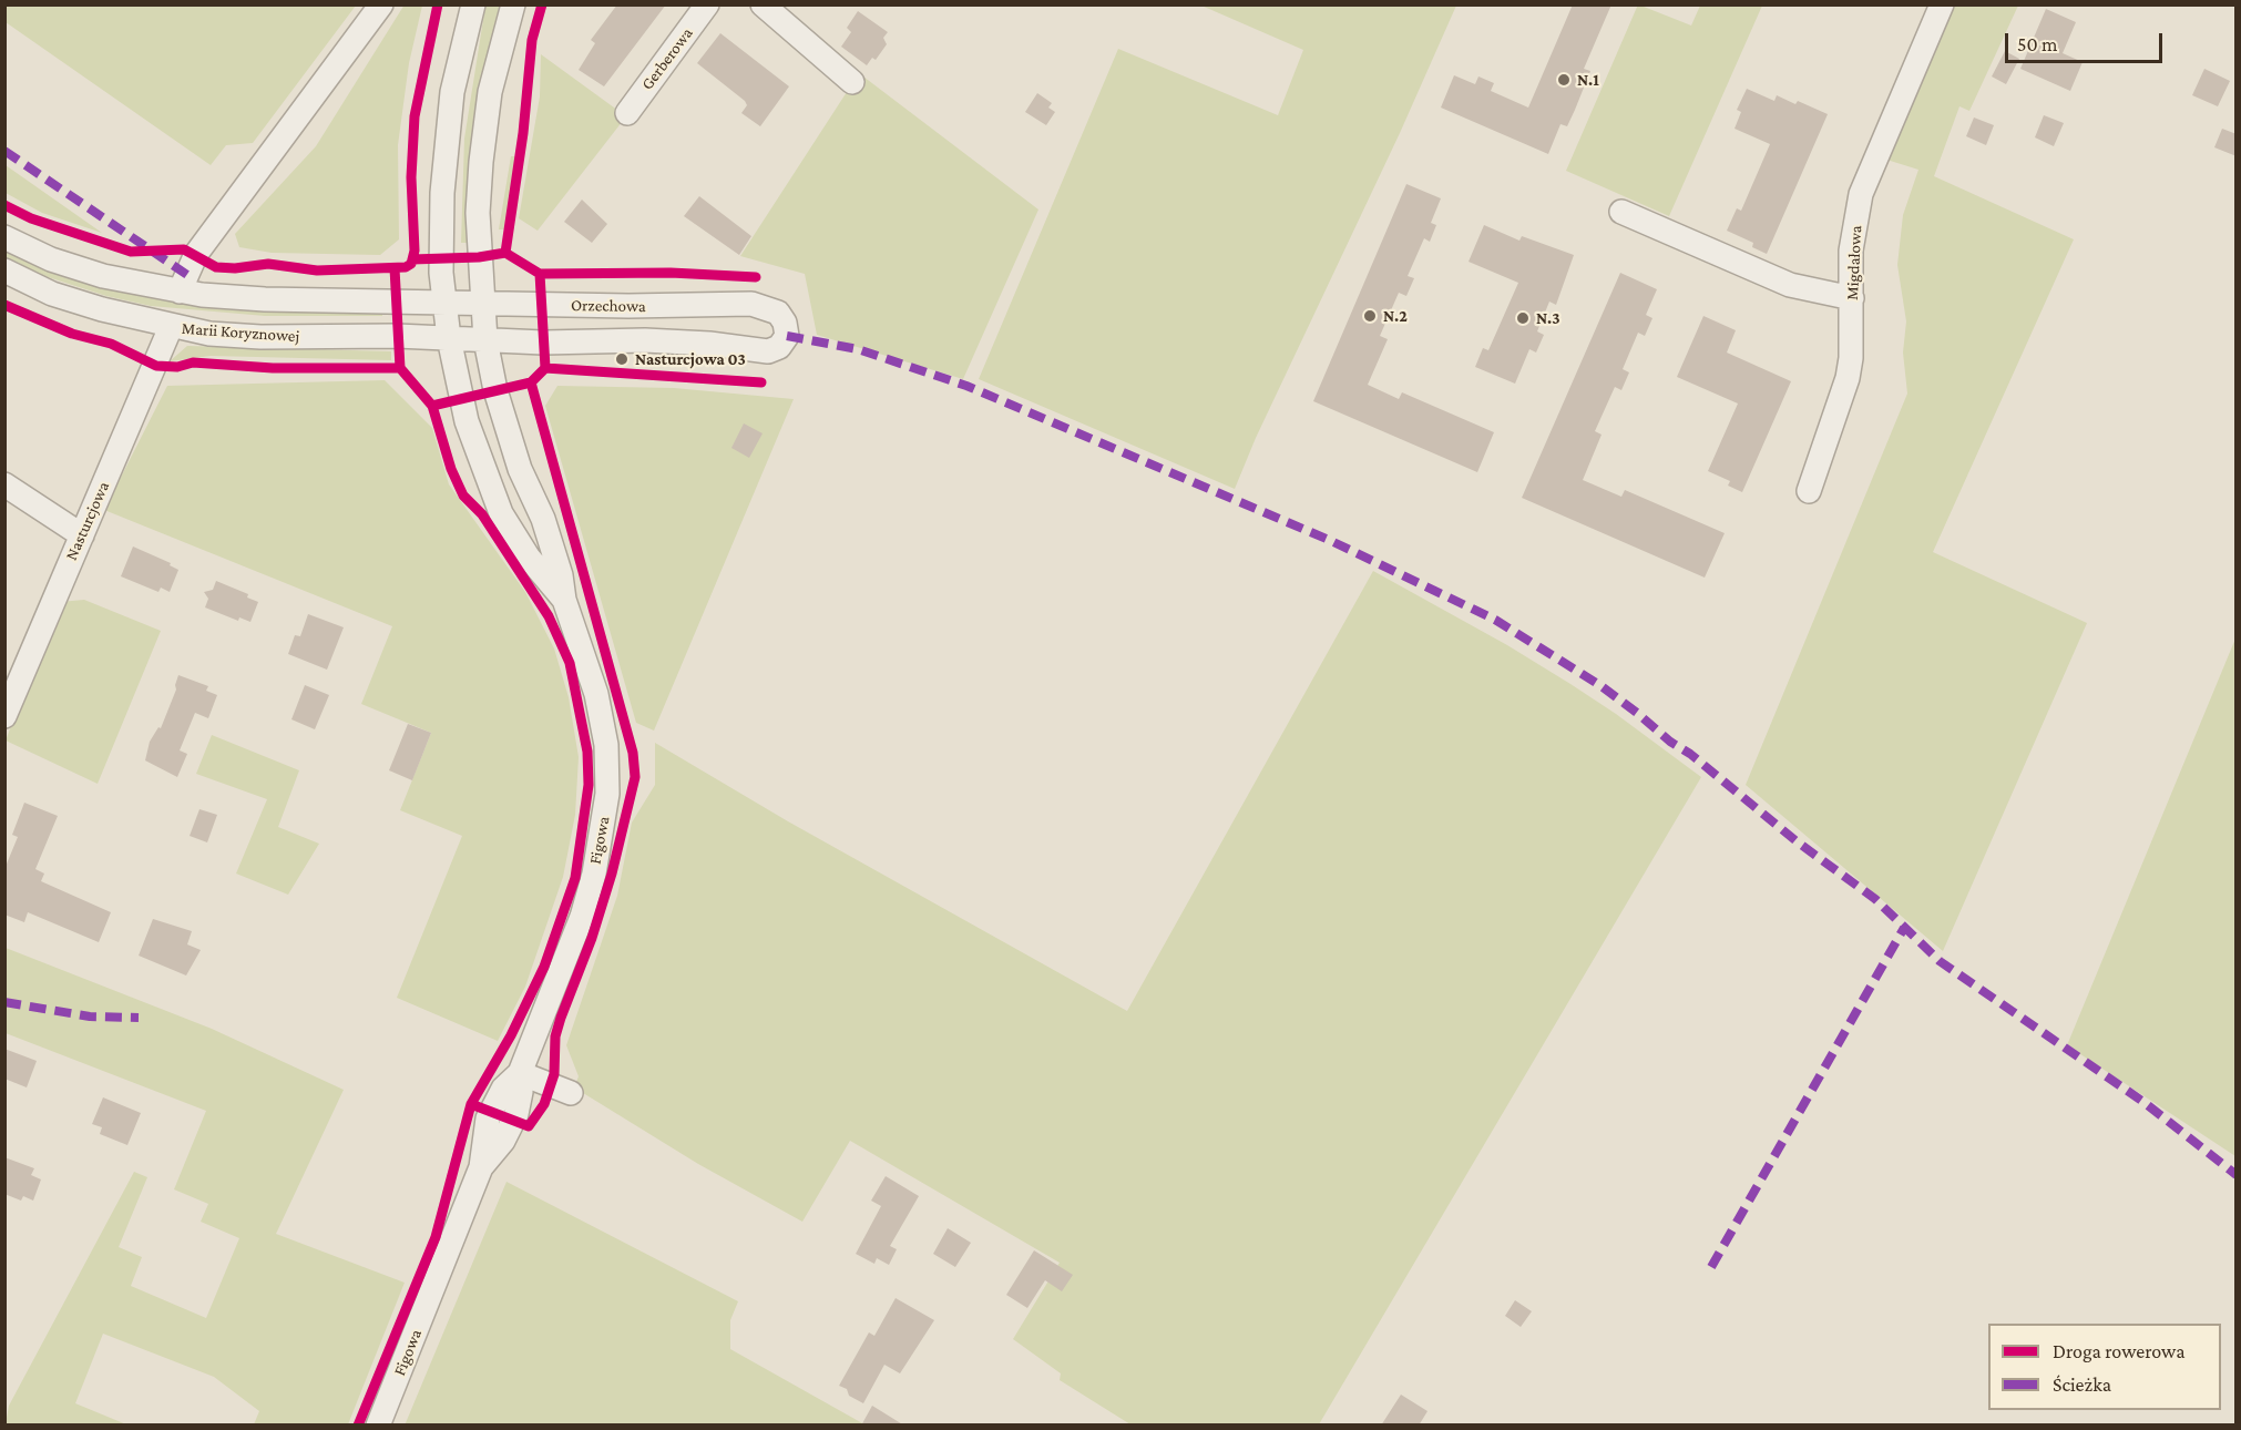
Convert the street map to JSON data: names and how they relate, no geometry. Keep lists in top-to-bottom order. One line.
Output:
{"streets":{"street":["Gerberowa","Migdałowa","Orzechowa","Marii Koryznowej","Nasturcjowa","Figowa"]},"crossings":[["Orzechowa","Marii Koryznowej"],["Orzechowa","Figowa"],["Marii Koryznowej","Nasturcjowa"],["Marii Koryznowej","Figowa"]],"places":["N.1","N.2","N.3","Nasturcjowa 03"],"legend":["Droga rowerowa","Ścieżka"],"scale_bar":"50 m"}
